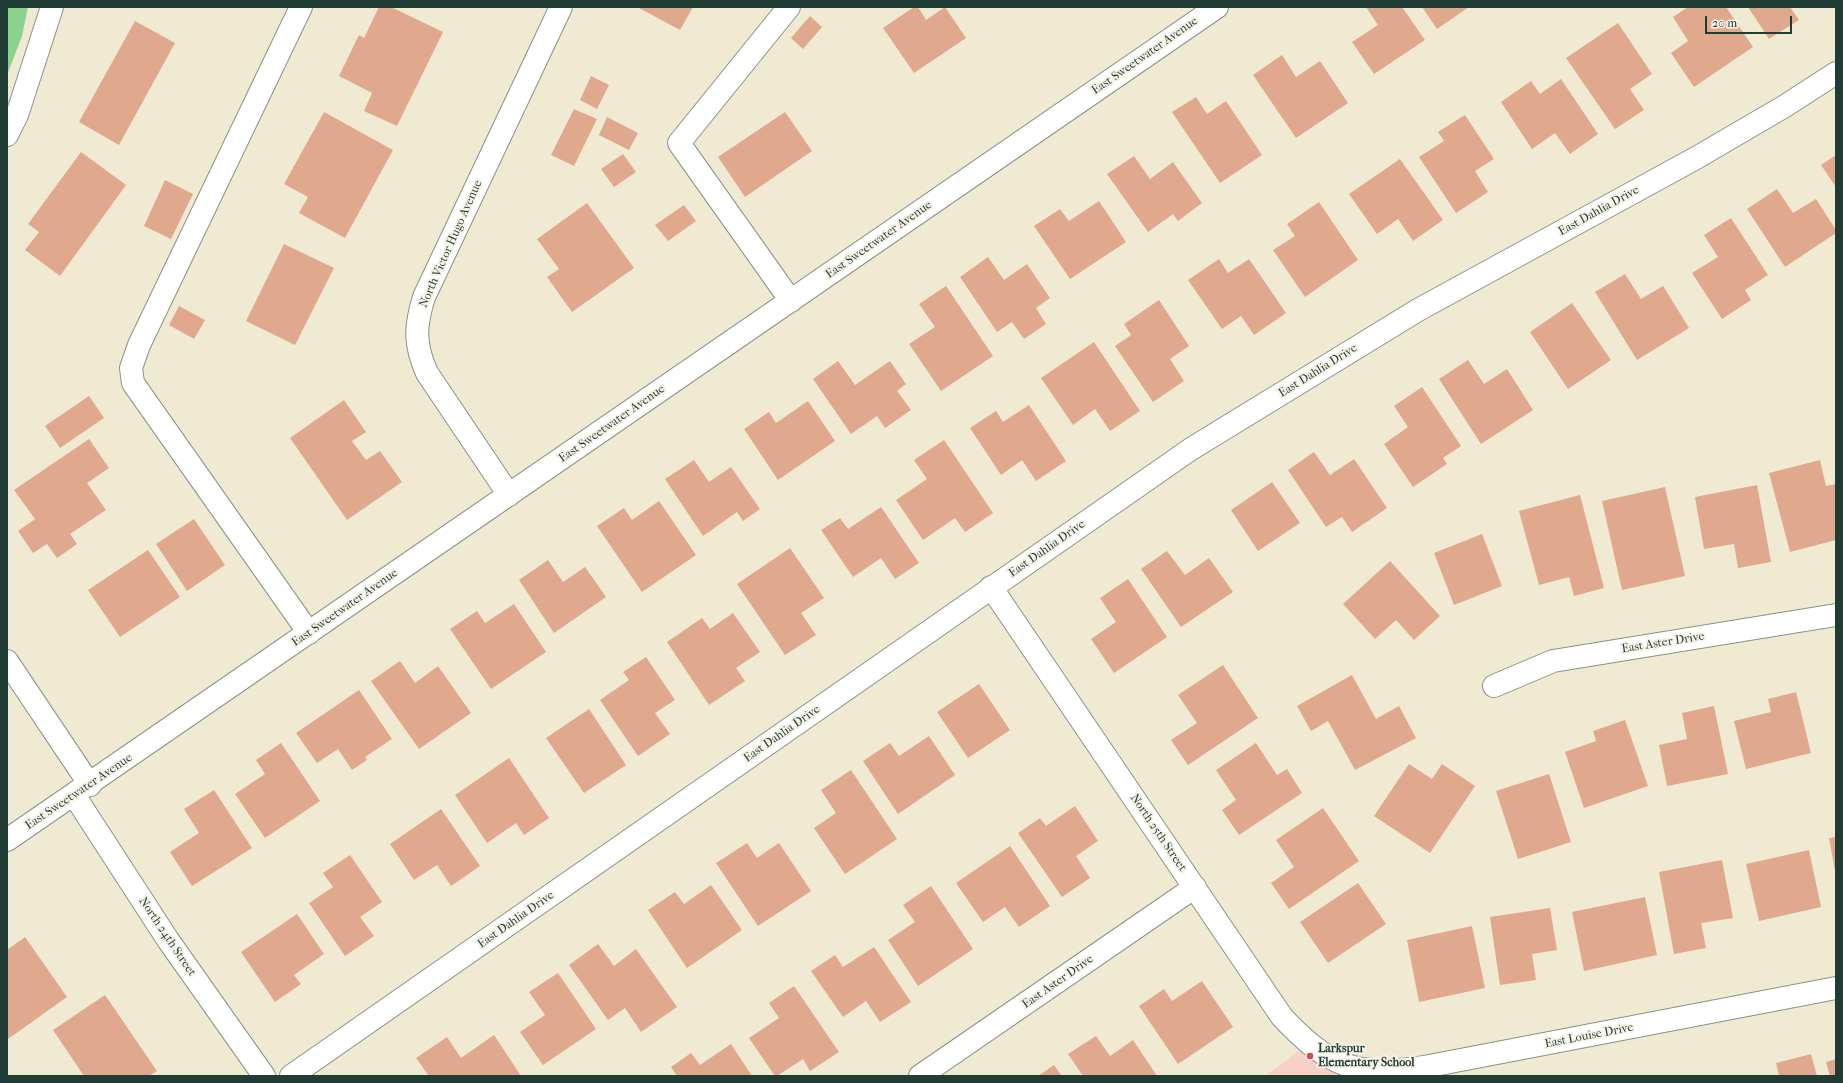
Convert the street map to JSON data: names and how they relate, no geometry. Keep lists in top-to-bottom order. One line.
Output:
{"streets":{"street":["East Sweetwater Avenue","East Dahlia Drive","North Victor Hugo Avenue","East Aster Drive","North 25th Street","North 24th Street","East Louise Drive"]},"crossings":[["East Sweetwater Avenue","North Victor Hugo Avenue"],["East Sweetwater Avenue","North 24th Street"],["East Dahlia Drive","North 25th Street"],["East Aster Drive","North 25th Street"],["North 25th Street","East Louise Drive"]],"places":["Larkspur Elementary School"],"scale_bar":"20 m"}
